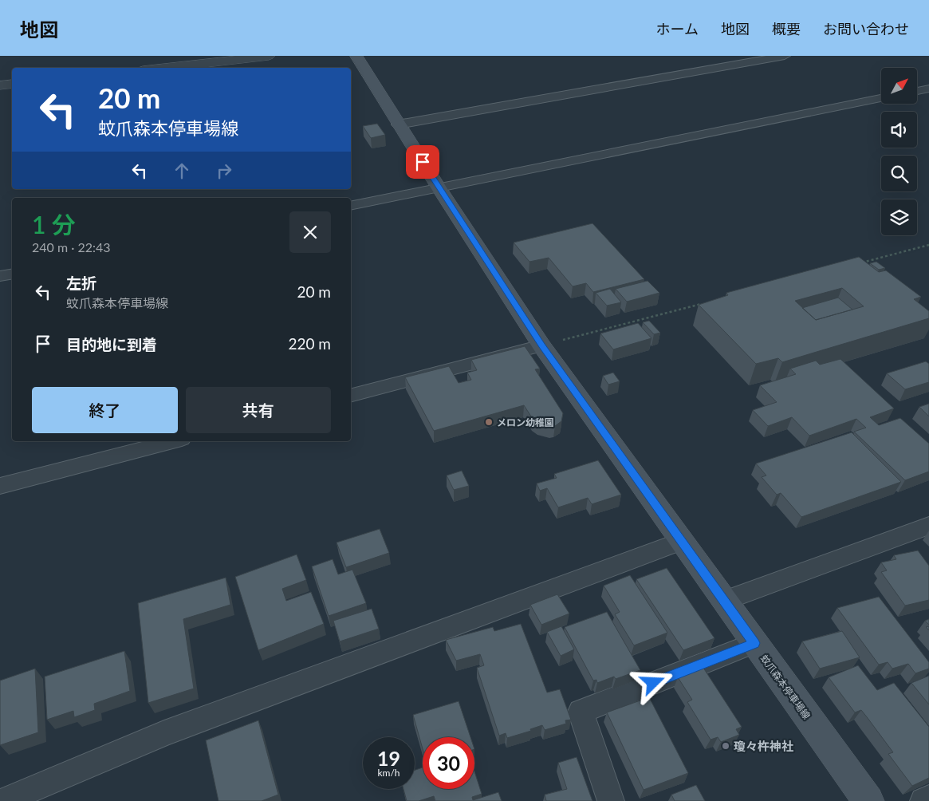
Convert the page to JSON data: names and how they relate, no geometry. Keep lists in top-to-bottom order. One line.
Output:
{"streets":{"main road":["蚊爪森本停車場線"]},"places":["メロン幼稚園","瓊々杵神社"],"north":"top right","page":{"header":"地図","nav":["ホーム","地図","概要","お問い合わせ"],"turn":["20 m","蚊爪森本停車場線"],"heading":["1 分","240 m · 22:43"],"list":[{"name":"左折","note":"蚊爪森本停車場線","value":"20 m"},{"name":"目的地に到着","value":"220 m"}],"buttons":["終了","共有"],"speed":"19 km/h","limit":"30"}}
